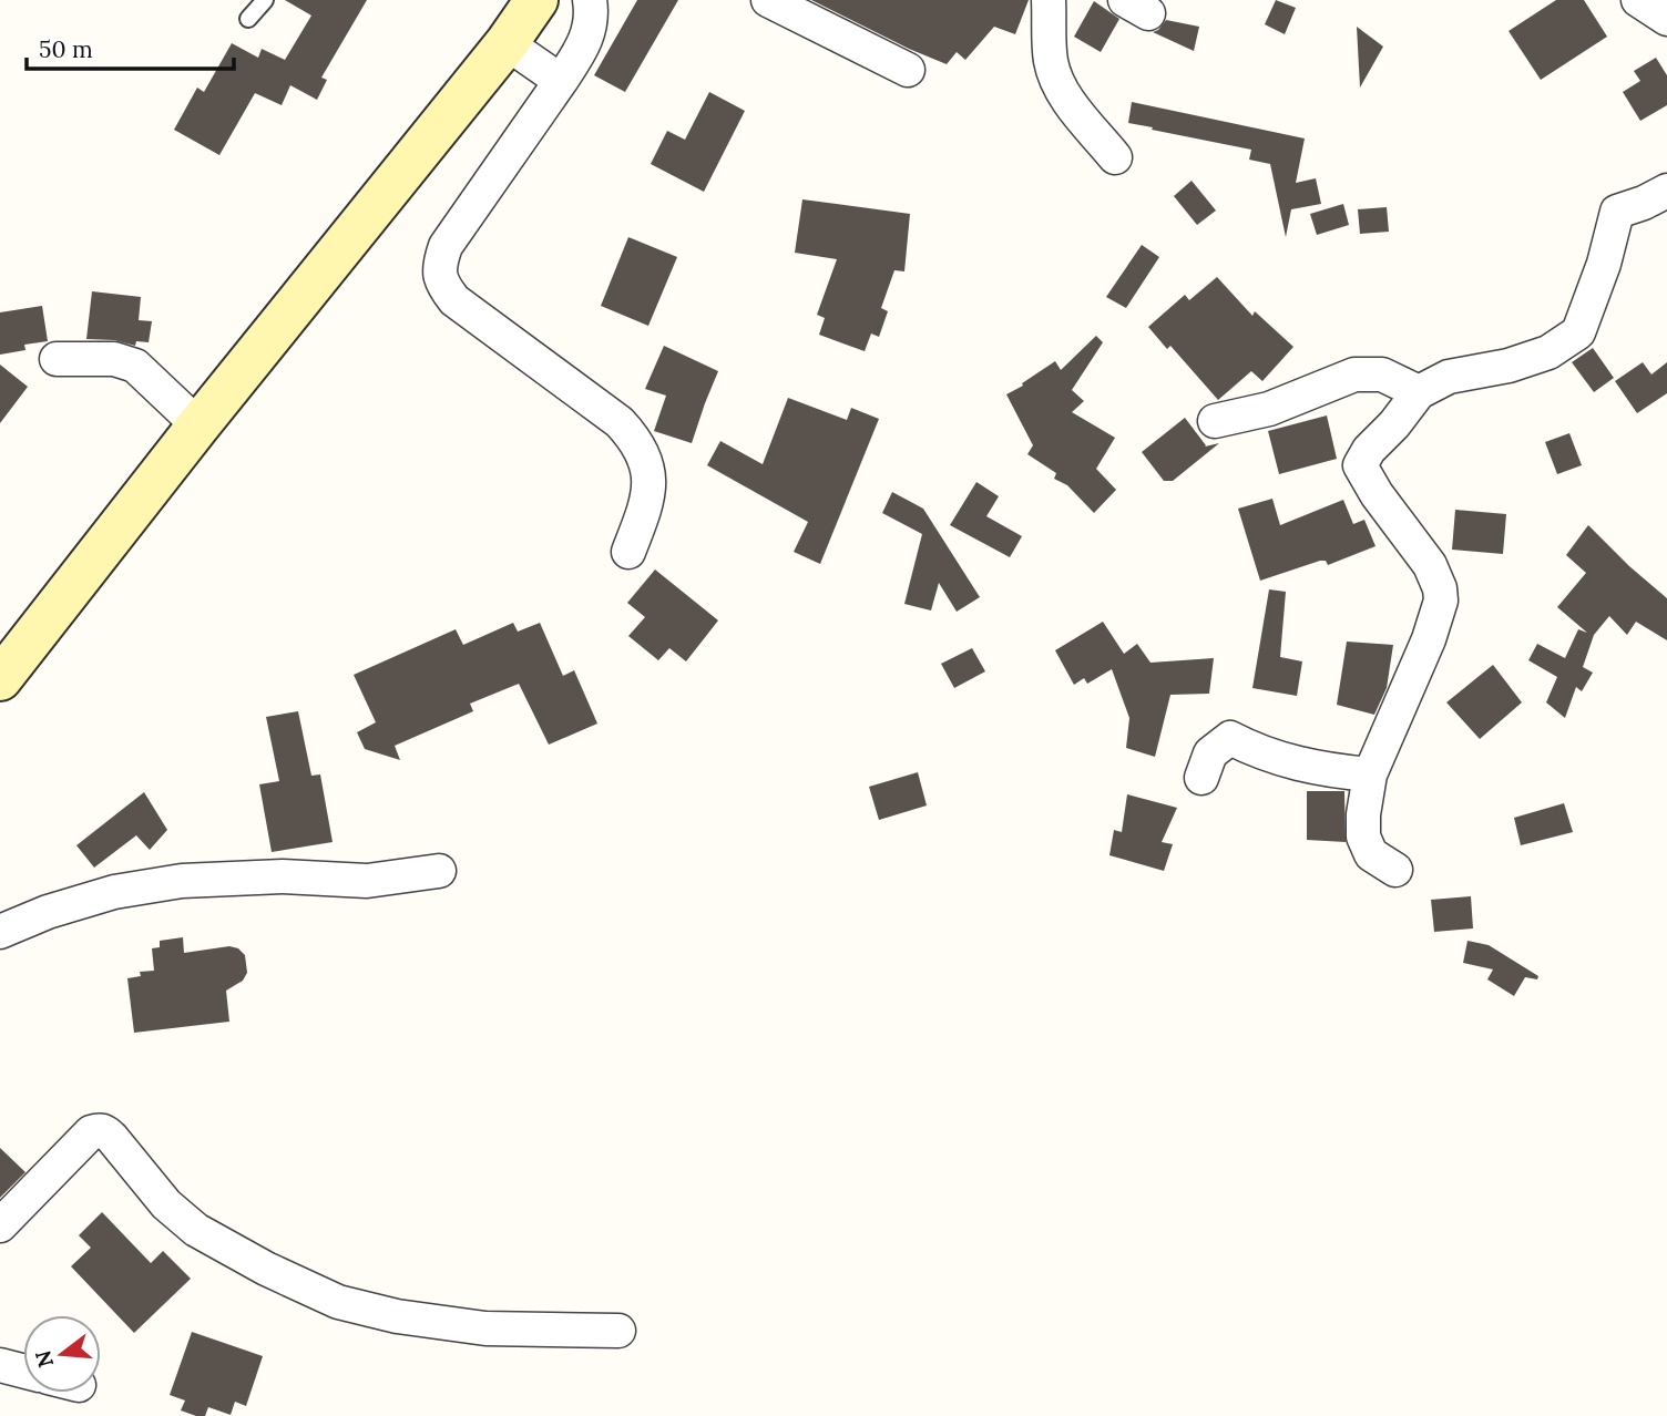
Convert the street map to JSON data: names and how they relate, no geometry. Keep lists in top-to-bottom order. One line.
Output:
{"scale_bar":"50 m","north":"left"}
